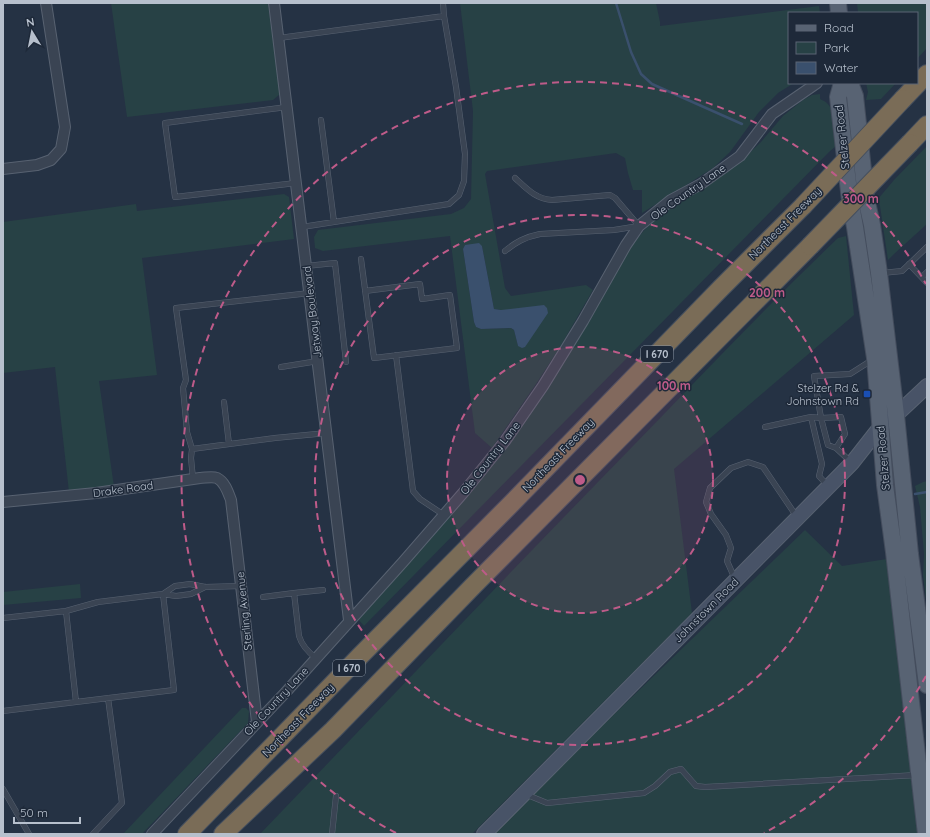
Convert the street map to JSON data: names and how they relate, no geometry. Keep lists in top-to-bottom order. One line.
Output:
{"streets":{"highway":["Northeast Freeway","I 670"],"main road":["Stelzer Road","Johnstown Road"],"street":["Ole Country Lane","Jetway Boulevard","Drake Road","Sterling Avenue"]},"crossings":[["Stelzer Road","Johnstown Road"],["Ole Country Lane","Jetway Boulevard"],["Ole Country Lane","Sterling Avenue"],["Drake Road","Sterling Avenue"]],"places":{"transit":["Stelzer Rd & Johnstown Rd"]},"legend":["Road","Park","Water"],"scale_bar":"50 m","north":"top","rings":["300 m","200 m","100 m"]}
